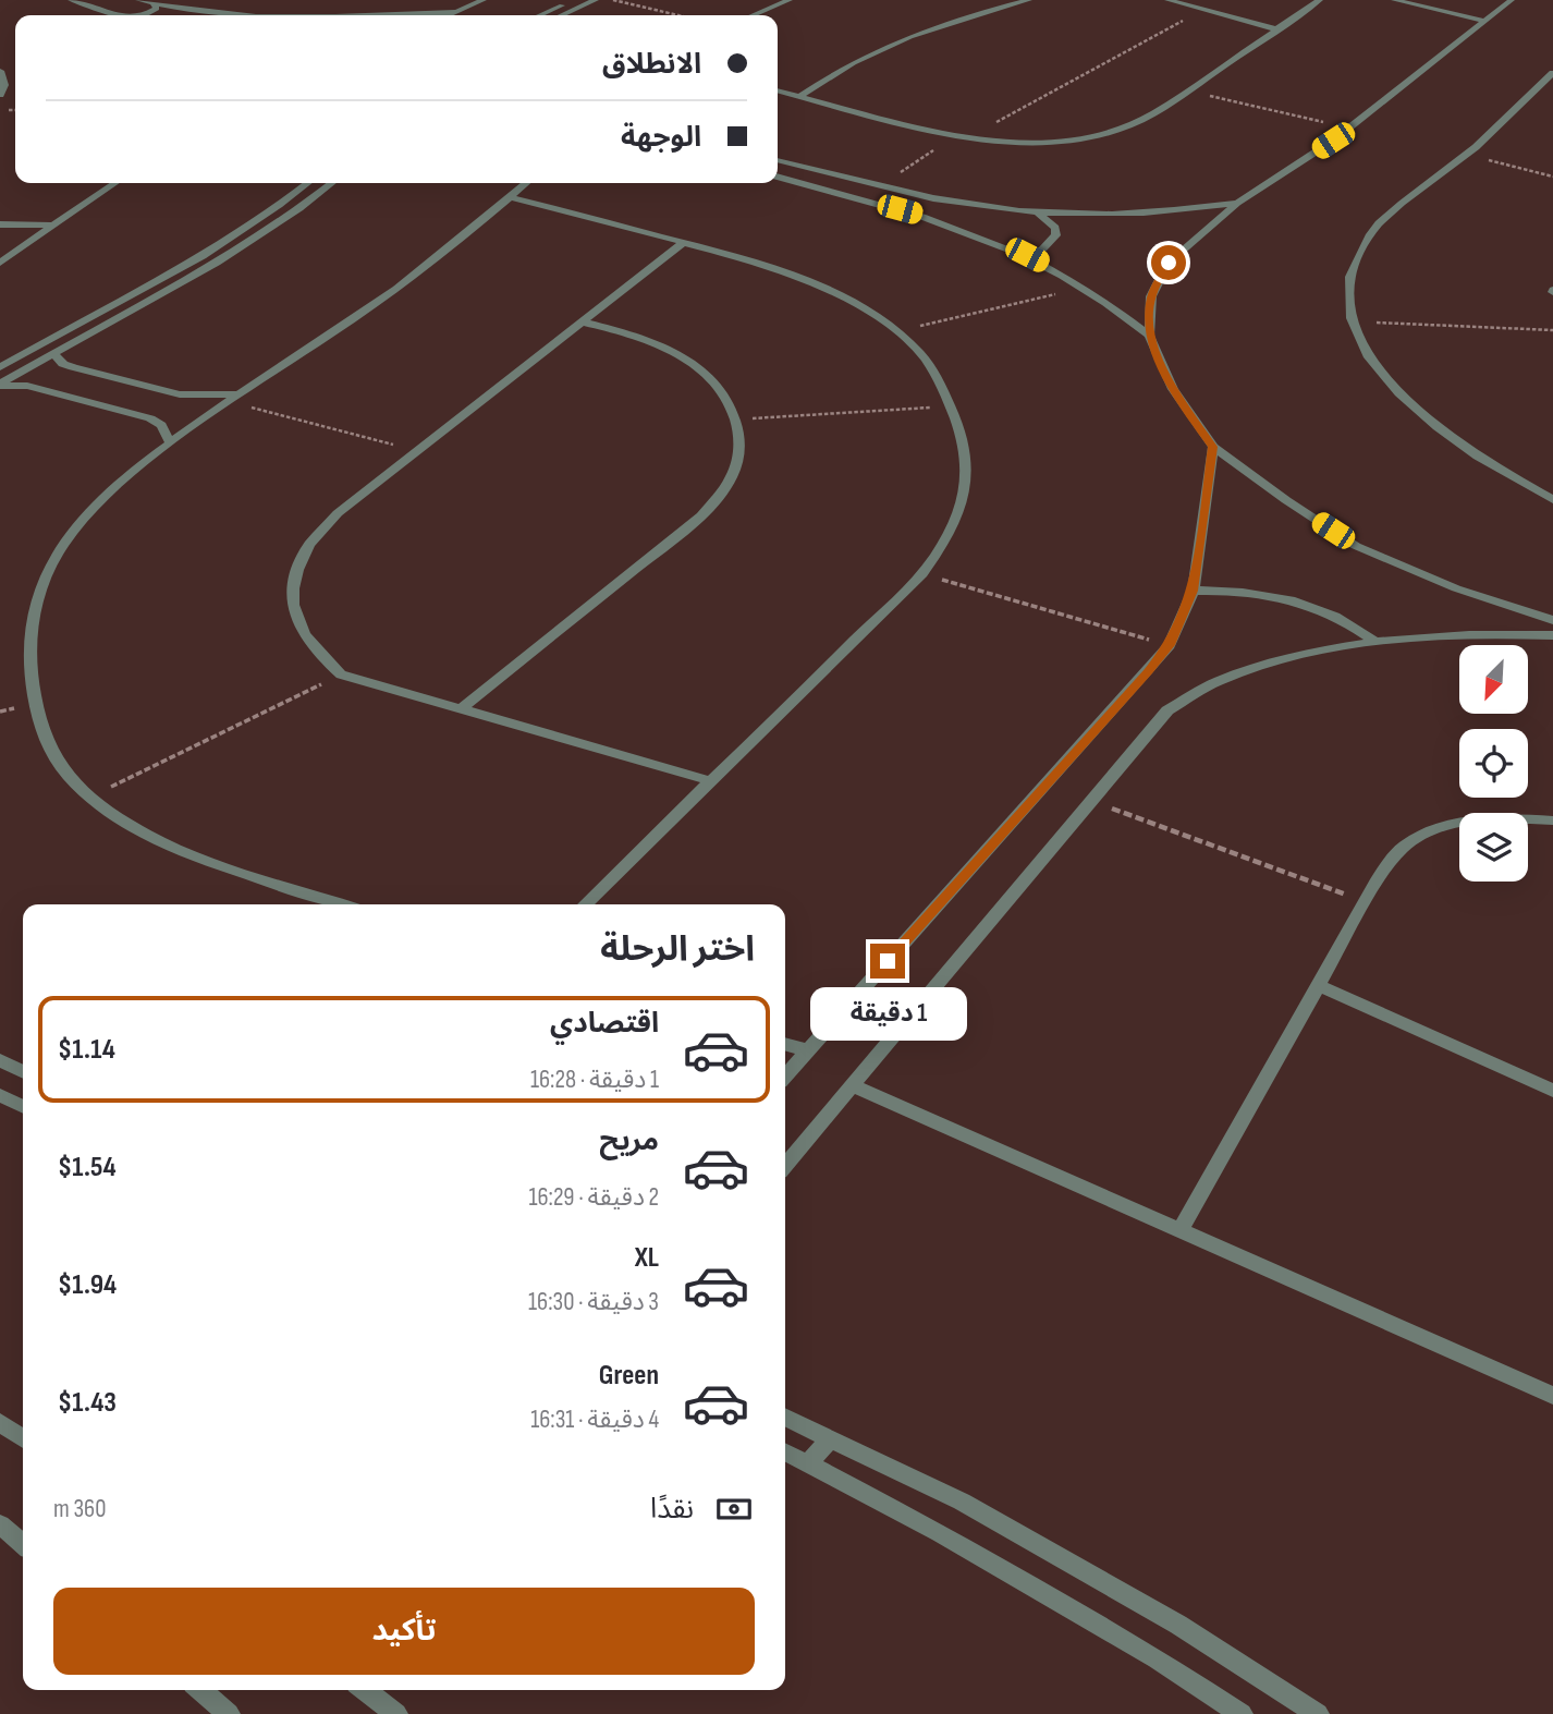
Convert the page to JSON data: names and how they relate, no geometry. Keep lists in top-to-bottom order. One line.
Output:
{"north":"bottom left","page":{"banner":["الانطلاق","الوجهة"],"heading":"اختر الرحلة","bubble":"1 دقيقة","list":[{"name":"اقتصادي","note":"1 دقيقة · 16:28","value":"$1.14"},{"name":"مريح","note":"2 دقيقة · 16:29","value":"$1.54"},{"name":"XL","note":"3 دقيقة · 16:30","value":"$1.94"},{"name":"Green","note":"4 دقيقة · 16:31","value":"$1.43"}],"pay":["نقدًا","360 m"],"buttons":"تأكيد"}}
